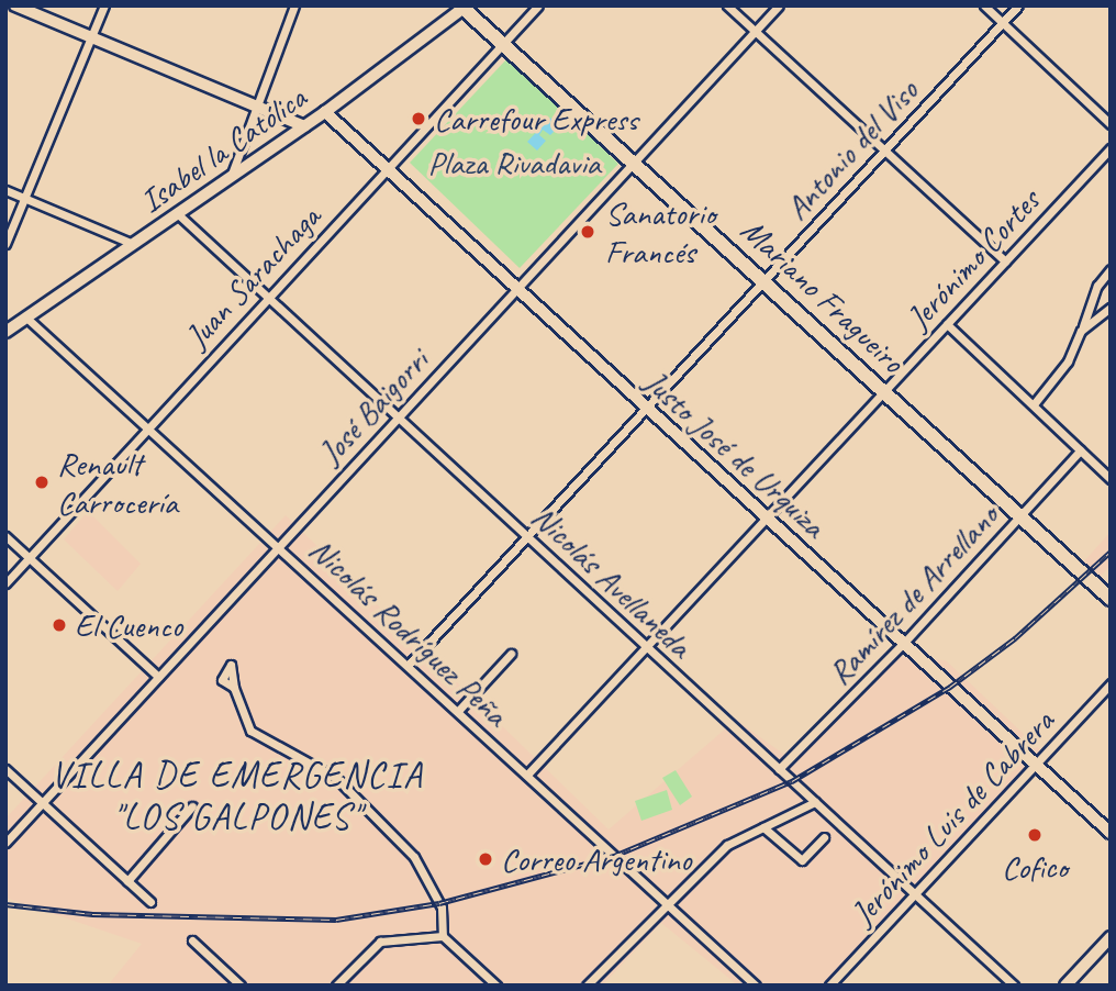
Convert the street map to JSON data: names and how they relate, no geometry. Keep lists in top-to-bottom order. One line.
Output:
{"streets":{"main road":["Mariano Fragueiro"],"street":["Isabel la Católica","Antonio del Viso","Jerónimo Cortes","Juan Sarachaga","José Baigorri","Justo José de Urquiza","Nicolás Avellaneda","Ramírez de Arrellano","Nicolás Rodríguez Peña","Jerónimo Luis de Cabrera"]},"crossings":[["Isabel la Católica","Mariano Fragueiro"],["Isabel la Católica","Justo José de Urquiza"],["Isabel la Católica","Nicolás Avellaneda"],["Isabel la Católica","Nicolás Rodríguez Peña"],["Antonio del Viso","Mariano Fragueiro"],["Antonio del Viso","Justo José de Urquiza"],["Antonio del Viso","Nicolás Avellaneda"],["Antonio del Viso","Nicolás Rodríguez Peña"],["Jerónimo Cortes","Mariano Fragueiro"],["Jerónimo Cortes","Justo José de Urquiza"],["Jerónimo Cortes","Nicolás Avellaneda"],["Jerónimo Cortes","Nicolás Rodríguez Peña"],["Juan Sarachaga","Mariano Fragueiro"],["Juan Sarachaga","Justo José de Urquiza"],["Juan Sarachaga","Nicolás Avellaneda"],["Juan Sarachaga","Nicolás Rodríguez Peña"],["Mariano Fragueiro","José Baigorri"],["Mariano Fragueiro","Ramírez de Arrellano"],["José Baigorri","Justo José de Urquiza"],["José Baigorri","Nicolás Avellaneda"],["José Baigorri","Nicolás Rodríguez Peña"],["Justo José de Urquiza","Ramírez de Arrellano"],["Justo José de Urquiza","Jerónimo Luis de Cabrera"],["Nicolás Avellaneda","Ramírez de Arrellano"],["Nicolás Avellaneda","Jerónimo Luis de Cabrera"]],"districts":["VILLA DE EMERGENCIA \"LOS GALPONES\""],"parks":["Plaza Rivadavia"],"places":["Carrefour Express","Sanatorio Francés","Renault Carrocería","El Cuenco","Cofico","Correo Argentino"]}
